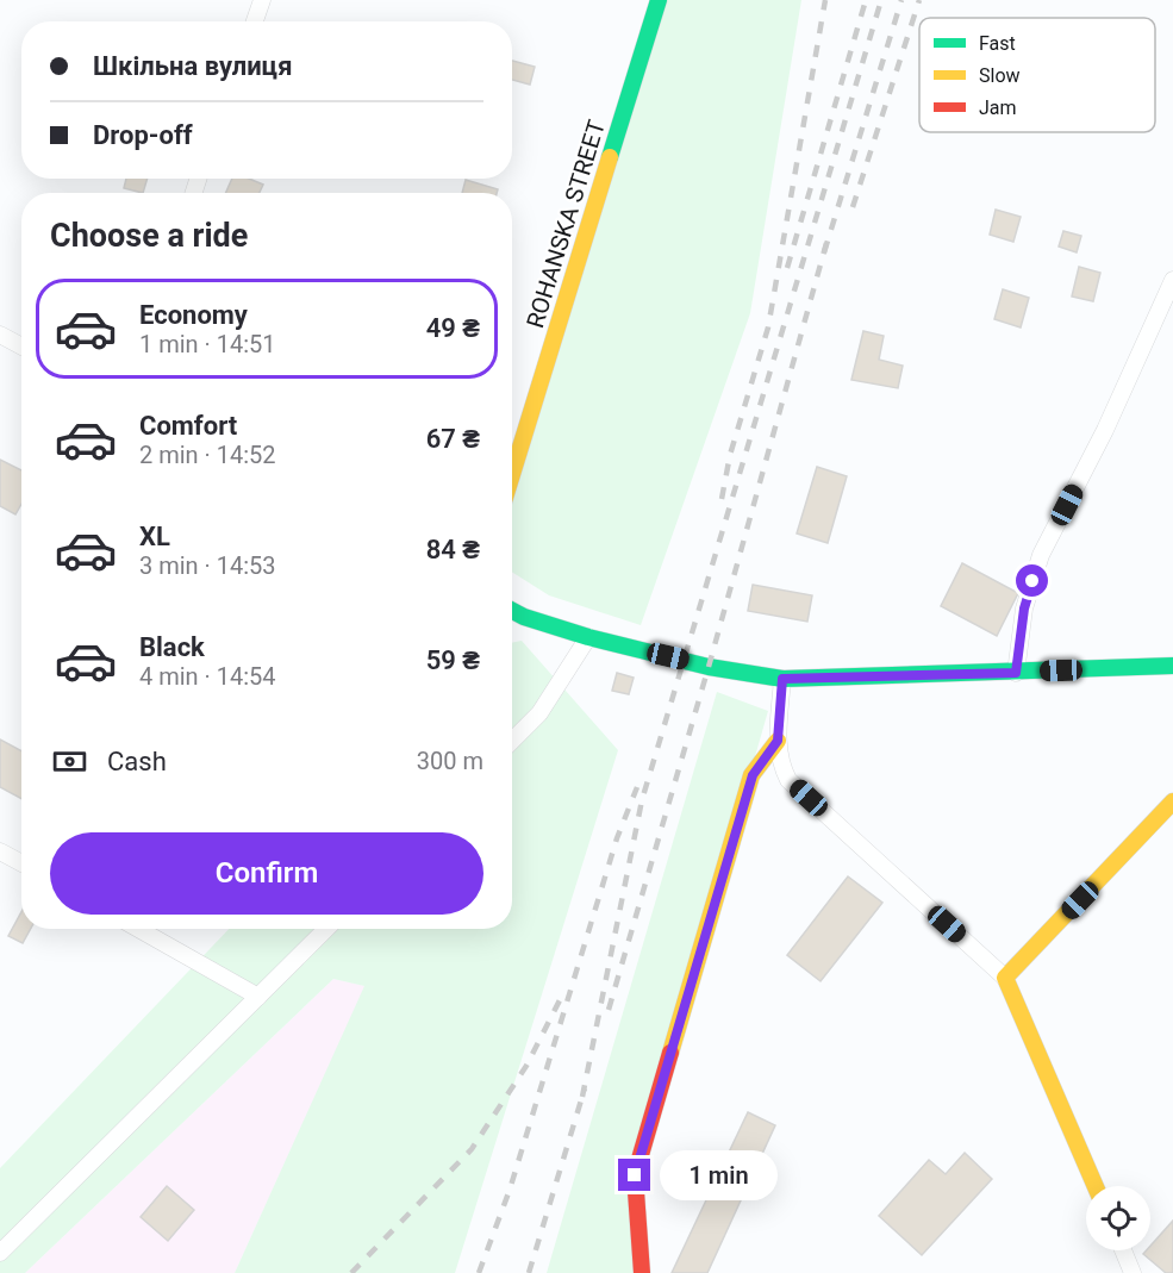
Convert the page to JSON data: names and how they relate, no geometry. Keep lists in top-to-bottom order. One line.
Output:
{"streets":{"street":["ROHANSKA STREET"]},"legend":["Fast","Slow","Jam"],"page":{"banner":["Шкільна вулиця","Drop-off"],"heading":"Choose a ride","list":[{"name":"Economy","note":"1 min · 14:51","value":"49 ₴"},{"name":"Comfort","note":"2 min · 14:52","value":"67 ₴"},{"name":"XL","note":"3 min · 14:53","value":"84 ₴"},{"name":"Black","note":"4 min · 14:54","value":"59 ₴"}],"pay":["Cash","300 m"],"buttons":"Confirm","bubble":"1 min"}}
